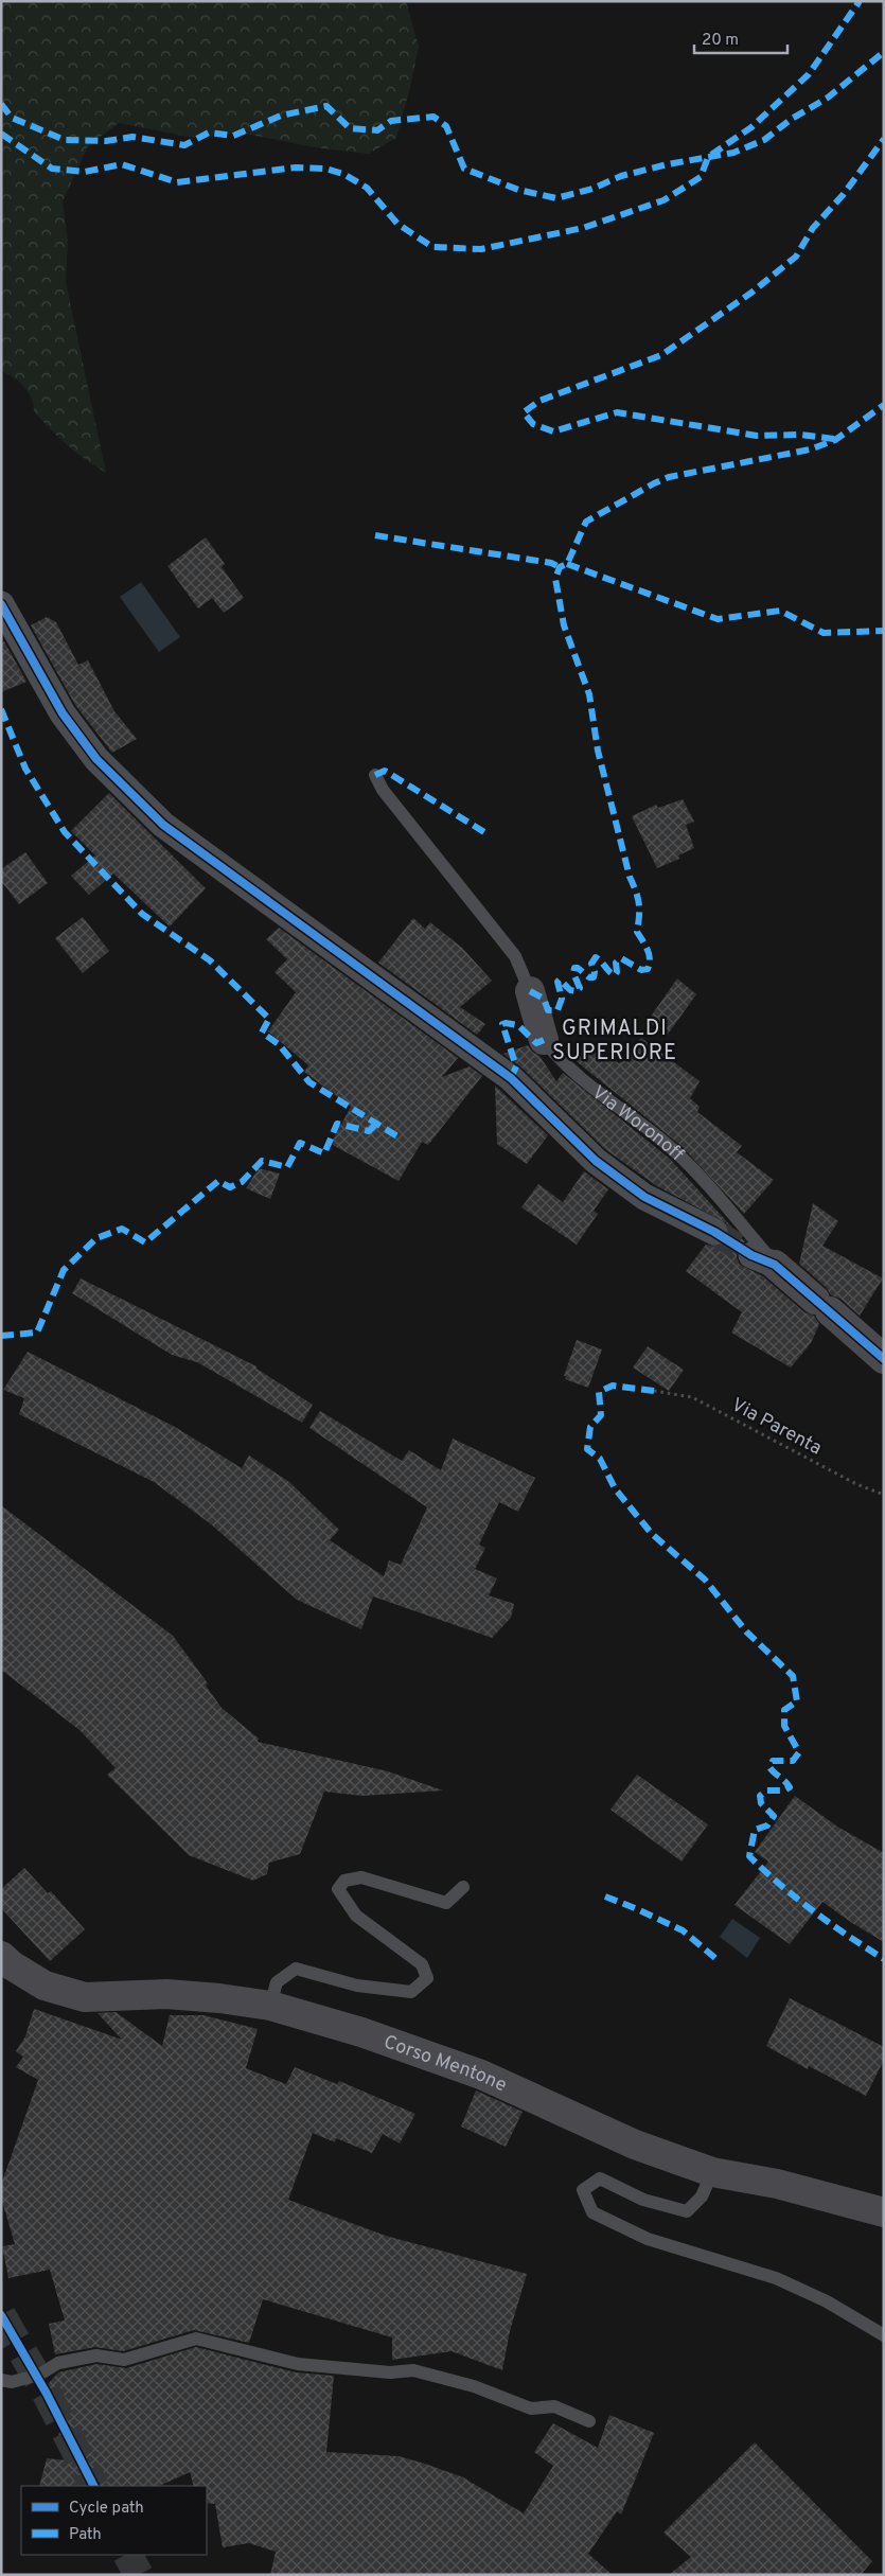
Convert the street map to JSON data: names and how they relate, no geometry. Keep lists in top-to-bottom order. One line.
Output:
{"streets":{"main road":["Via Woronoff","Corso Mentone"],"path":["Via Parenta"]},"districts":["GRIMALDI SUPERIORE"],"legend":["Cycle path","Path"],"scale_bar":"20 m"}
